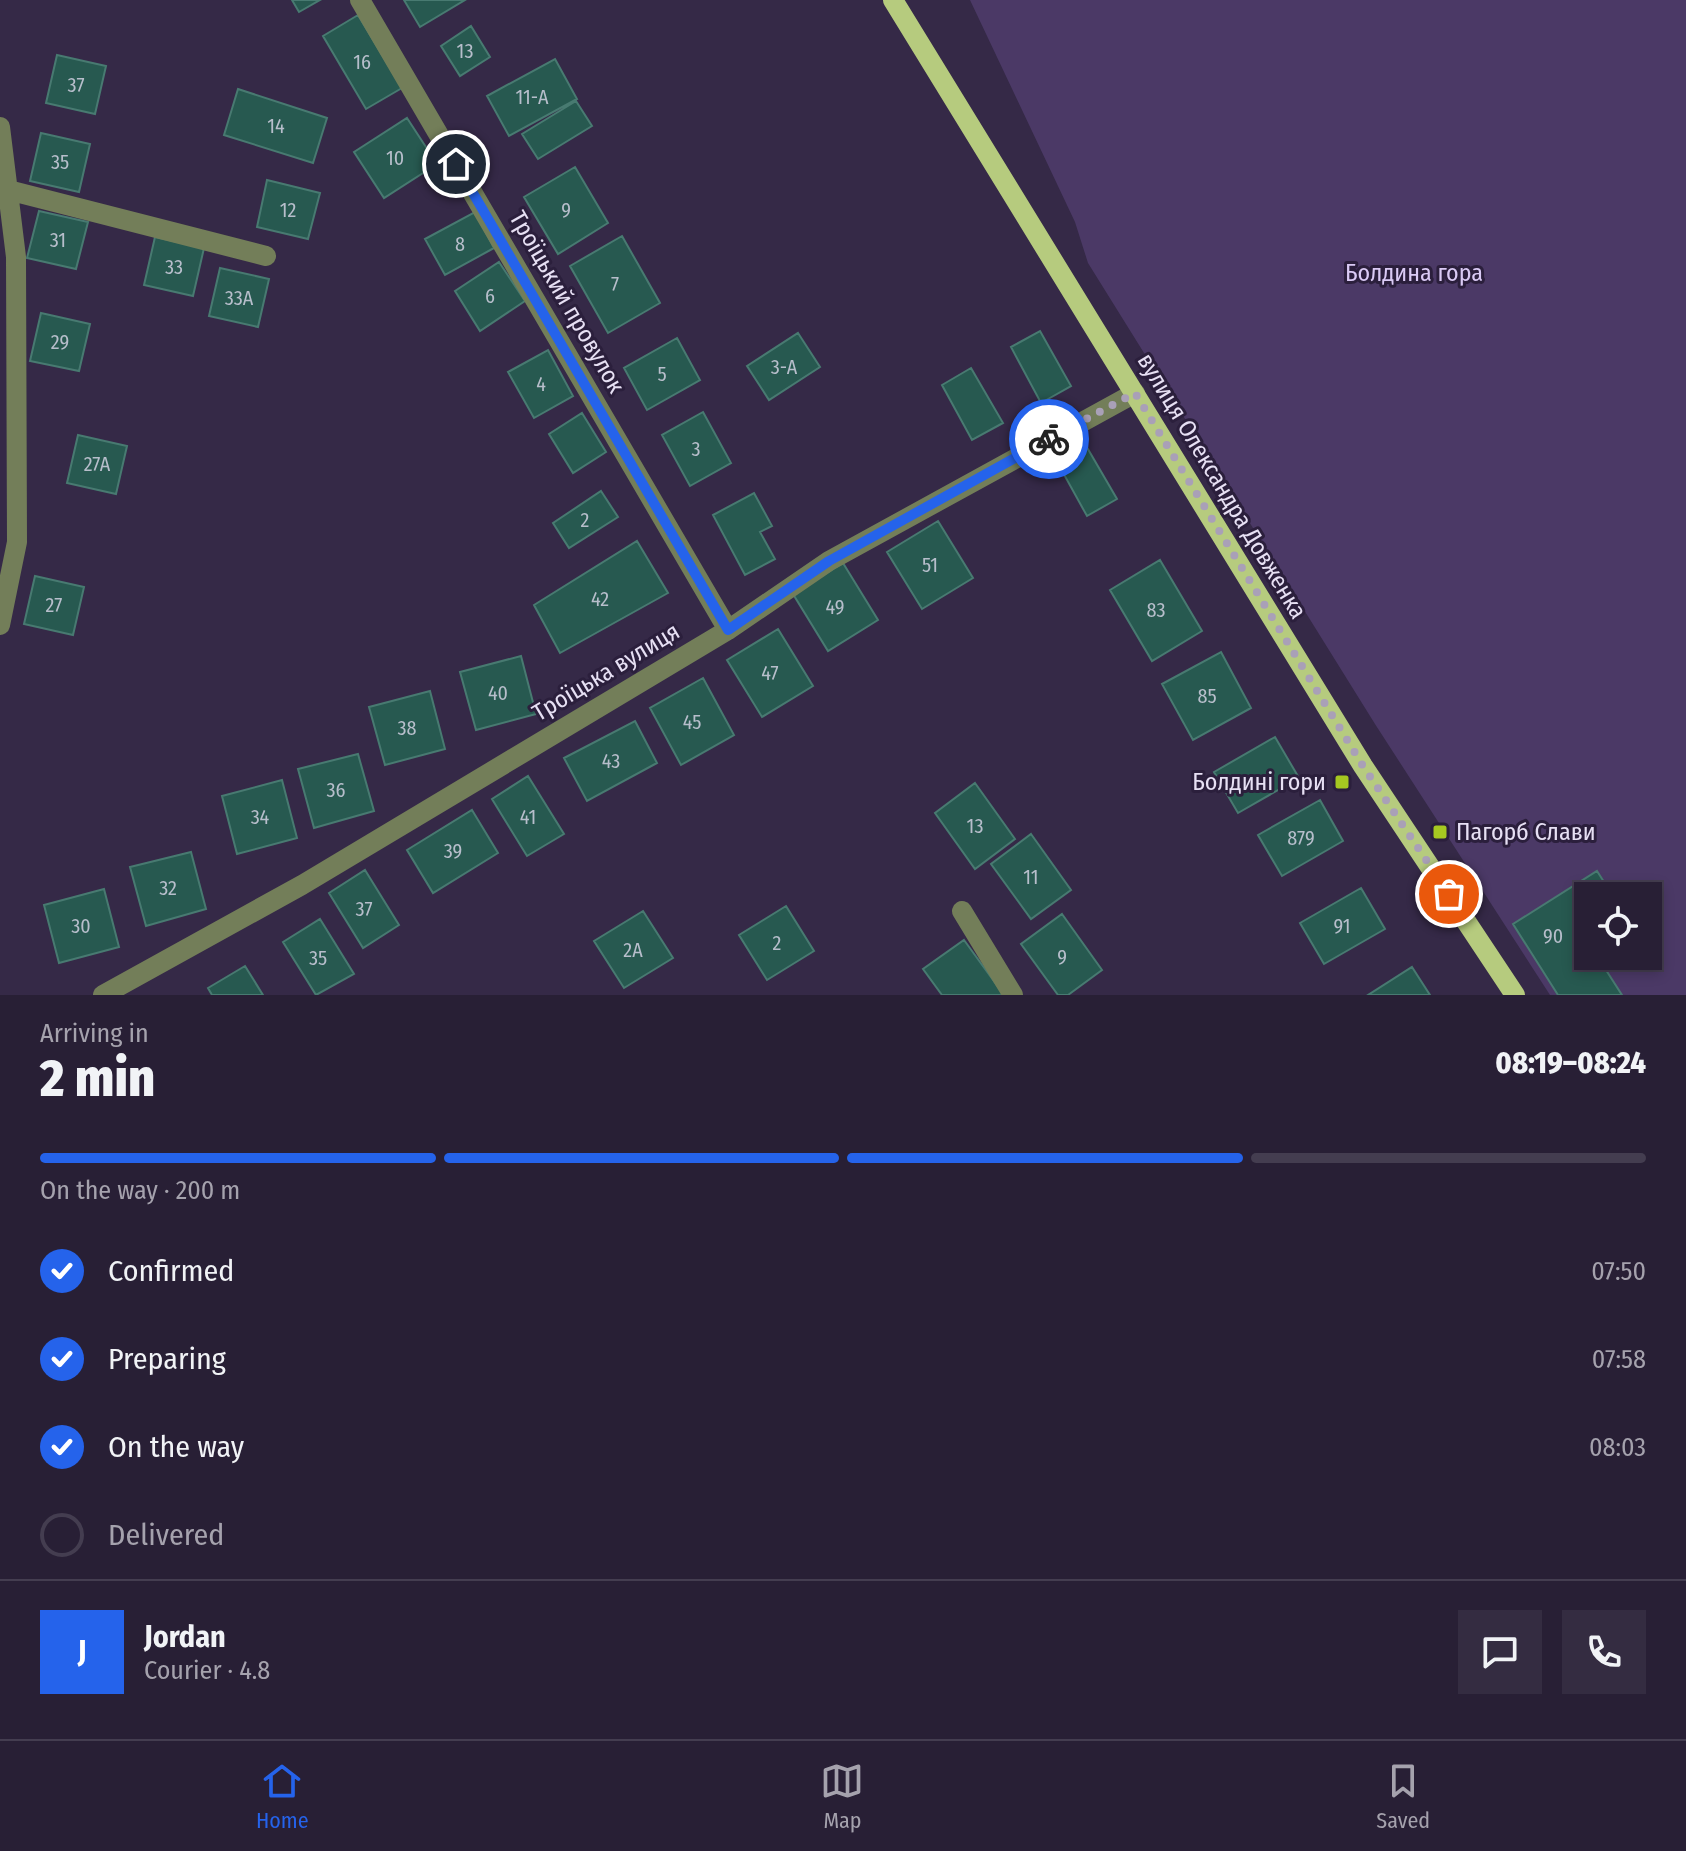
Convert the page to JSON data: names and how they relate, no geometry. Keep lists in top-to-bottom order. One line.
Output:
{"streets":{"main road":["вулиця Олександра Довженка"],"street":["Троїцький провулок","Троїцька вулиця"]},"crossings":[["Троїцький провулок","Троїцька вулиця"],["вулиця Олександра Довженка","Троїцька вулиця"]],"parks":["Болдина гора"],"places":{"transit":["Болдині гори","Пагорб Слави"]},"house_numbers":["13","16","37","11-А","14","10","35","12","9","31","8","33","7","6","33А","29","3-А","5","4","3","27А","2","51","42","27","49","83","47","40","85","45","38","43","36","34","41","13","879","39","11","32","37","30","91","90","2","2А","9","35"],"page":{"heading":["2 min","Arriving in","08:19–08:24"],"panel":["Jordan","Courier · 4.8"],"bar":"On the way · 200 m","list":[["Confirmed","07:50"],["Preparing","07:58"],["On the way","08:03"],"Delivered"],"round":"J","tabs":["Home","Map","Saved"]}}
